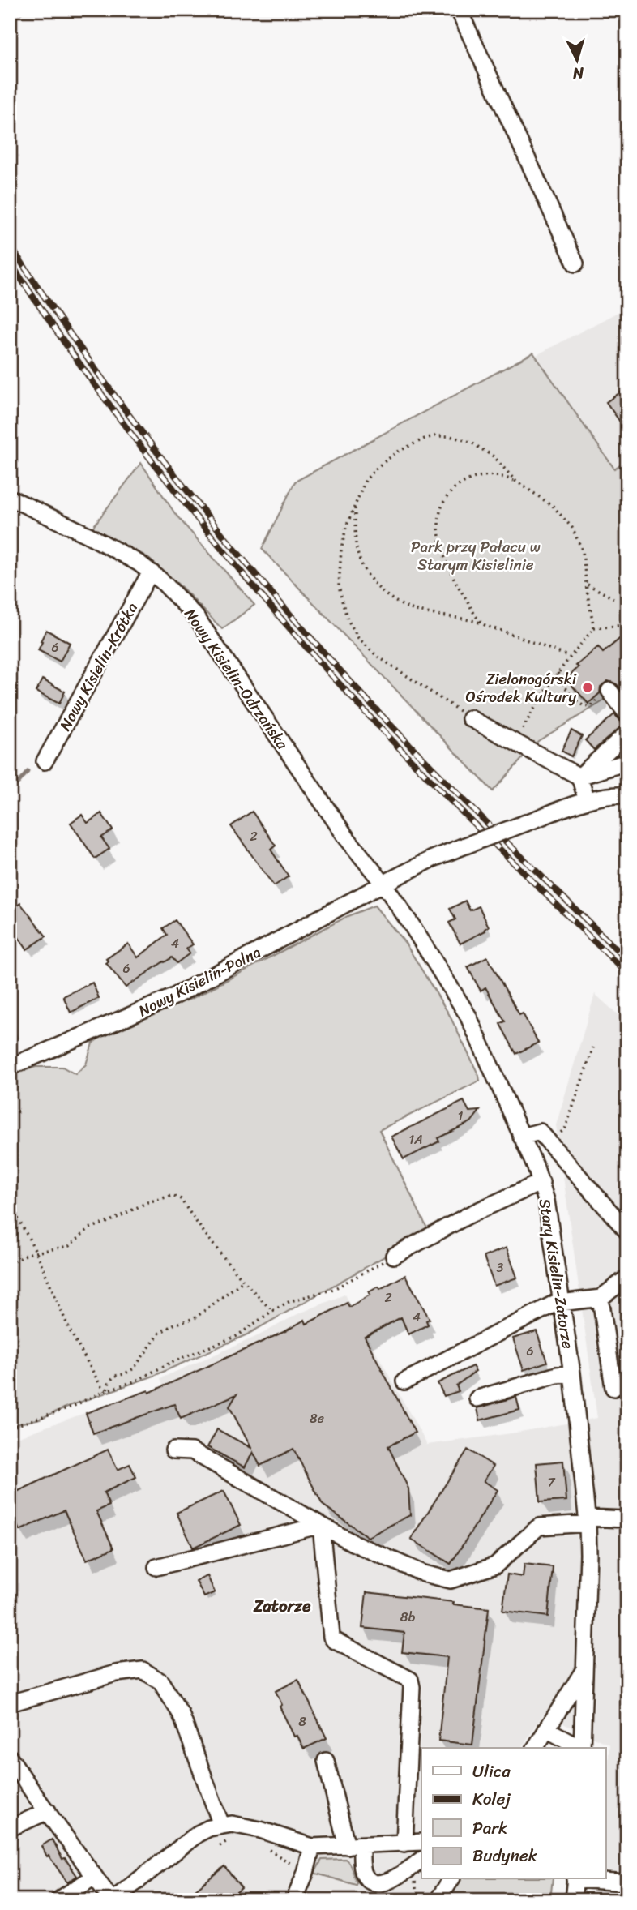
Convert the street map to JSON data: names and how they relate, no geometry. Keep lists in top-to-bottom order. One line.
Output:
{"streets":{"street":["Nowy Kisielin-Krótka","Nowy Kisielin-Odrzańska","Nowy Kisielin-Polna","Stary Kisielin-Zatorze"]},"crossings":[["Nowy Kisielin-Krótka","Nowy Kisielin-Odrzańska"],["Nowy Kisielin-Odrzańska","Nowy Kisielin-Polna"],["Nowy Kisielin-Odrzańska","Stary Kisielin-Zatorze"],["Nowy Kisielin-Polna","Stary Kisielin-Zatorze"]],"districts":["Zatorze"],"parks":["Park przy Pałacu w Starym Kisielinie"],"places":["Zielonogórski Ośrodek Kultury"],"house_numbers":["6","2","4","6","1","1A","3","2","4","6","8e","7","8b","8"],"legend":["Ulica","Kolej","Park","Budynek"],"north":"bottom"}
